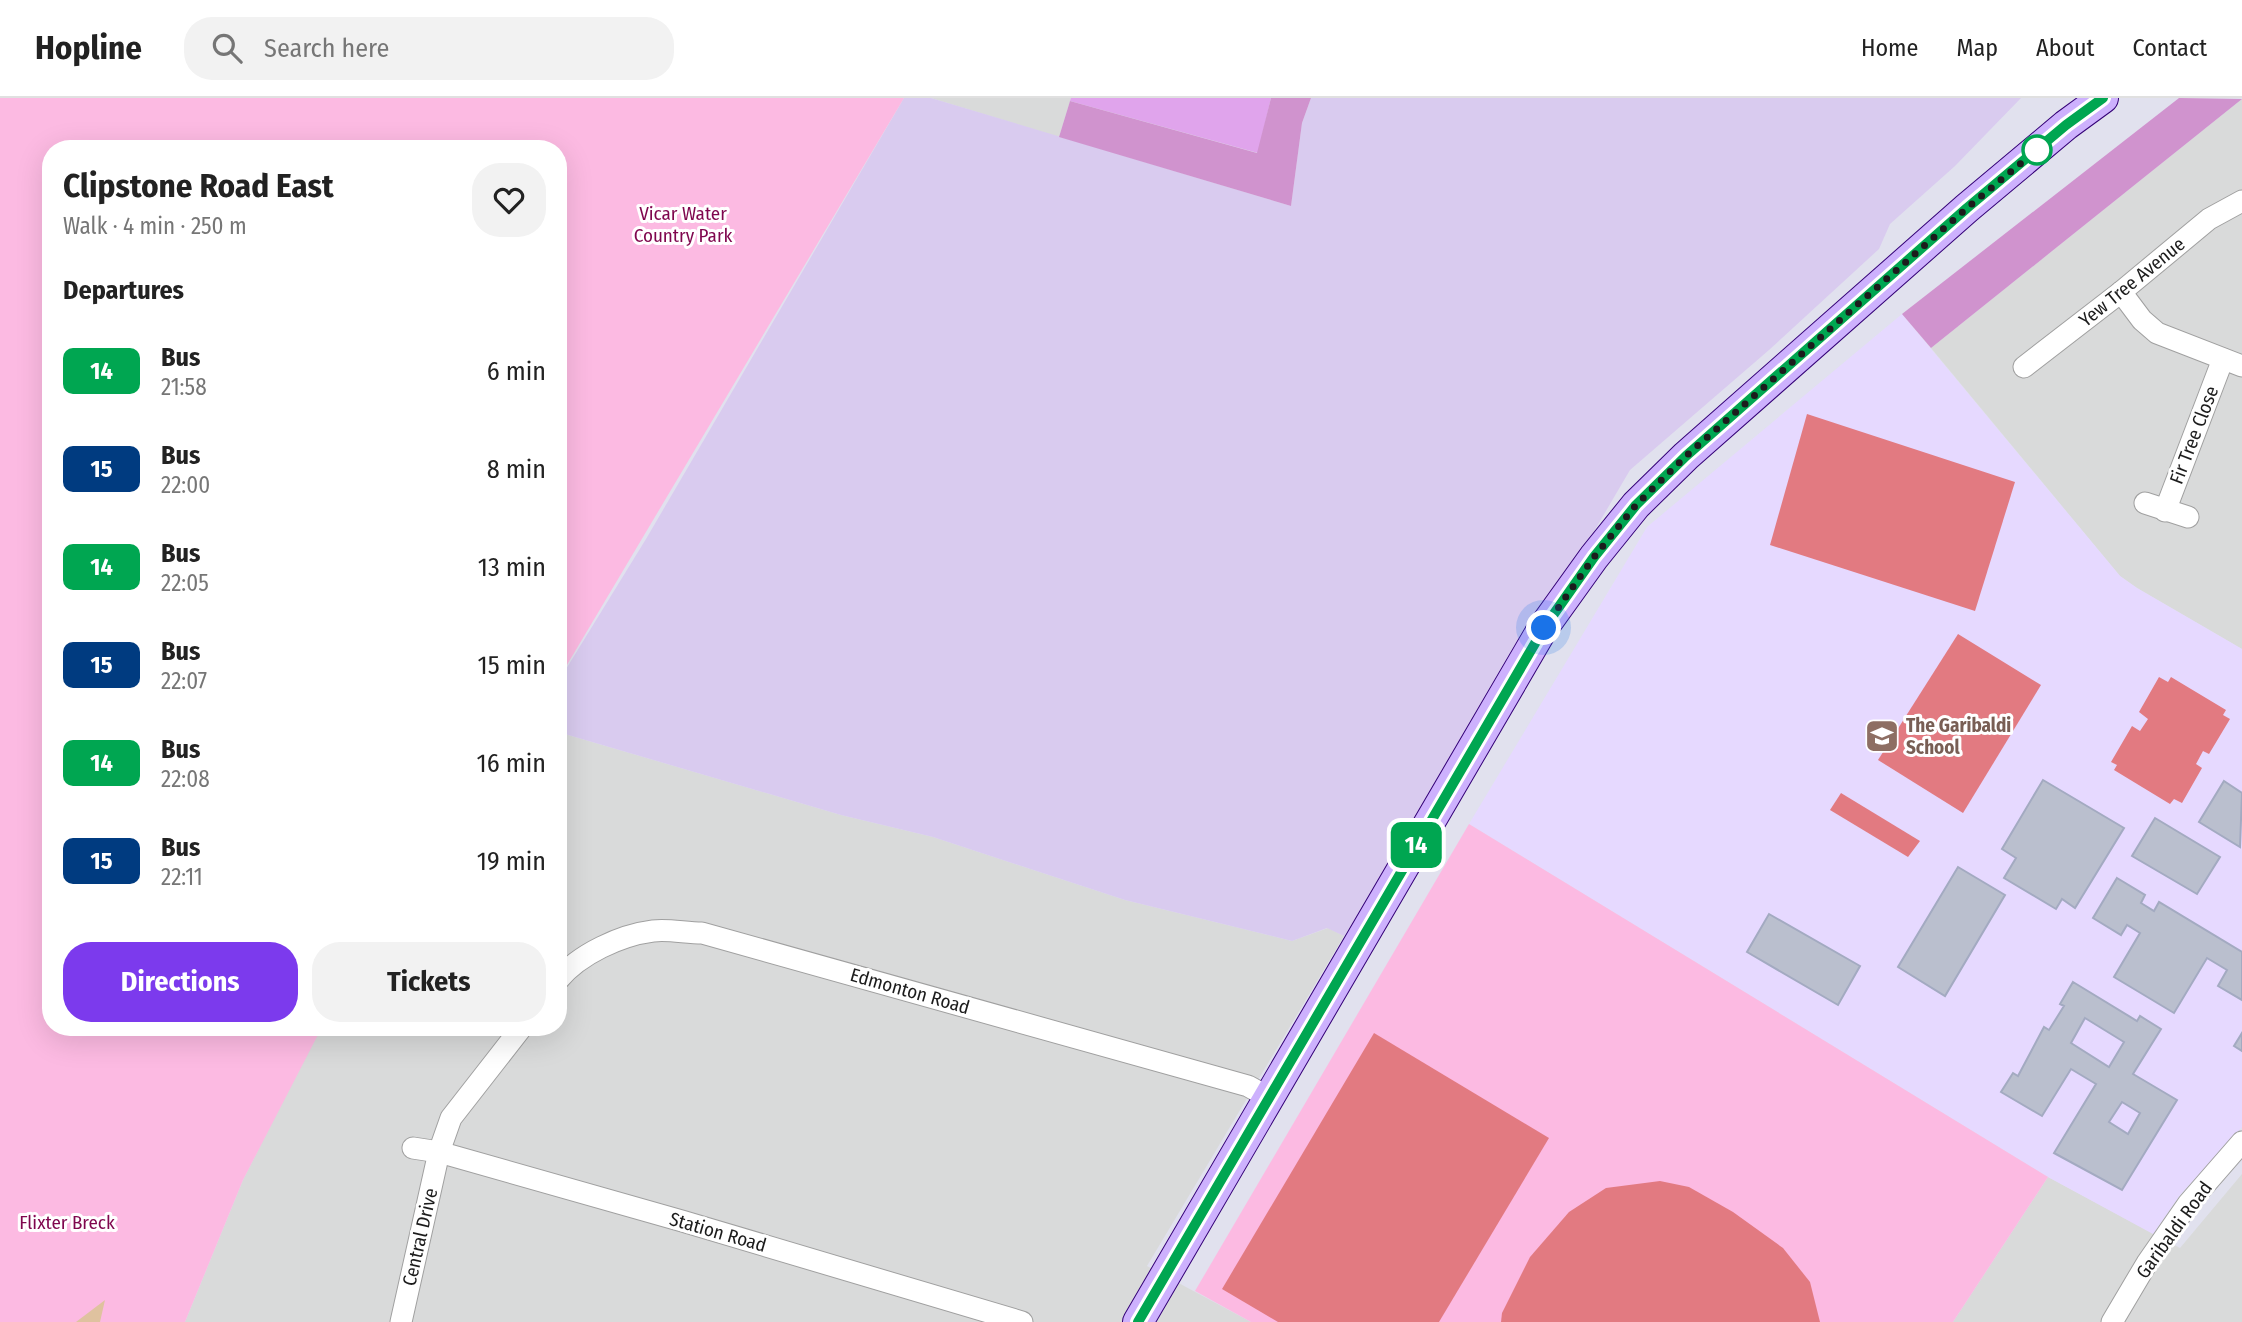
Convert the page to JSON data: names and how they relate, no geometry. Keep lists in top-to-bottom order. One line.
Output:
{"streets":{"street":["Yew Tree Avenue","Fir Tree Close","Edmonton Road","Garibaldi Road","Station Road","Central Drive"]},"crossings":[["Station Road","Central Drive"]],"parks":["Vicar Water Country Park","Flixter Breck"],"places":{"school or university":["The Garibaldi School"]},"lines":["bus line 14"],"page":{"header":"Hopline","search":"Search here","nav":["Home","Map","About","Contact"],"on_map":"14","heading":[["Clipstone Road East","Walk · 4 min · 250 m"],"Departures"],"list":[{"mark":"14","name":"Bus","note":"21:58","value":"6 min"},{"mark":"15","name":"Bus","note":"22:00","value":"8 min"},{"mark":"14","name":"Bus","note":"22:05","value":"13 min"},{"mark":"15","name":"Bus","note":"22:07","value":"15 min"},{"mark":"14","name":"Bus","note":"22:08","value":"16 min"},{"mark":"15","name":"Bus","note":"22:11","value":"19 min"}],"buttons":["Directions","Tickets"]}}
